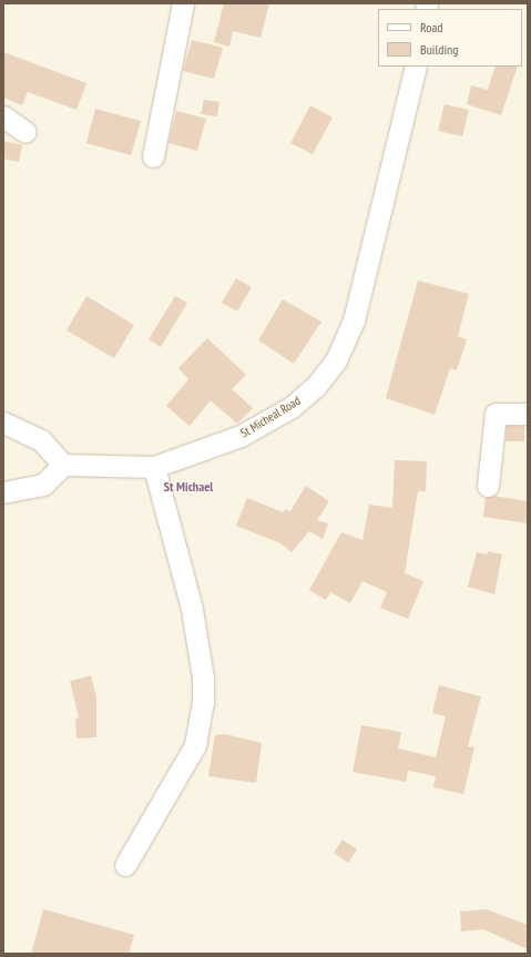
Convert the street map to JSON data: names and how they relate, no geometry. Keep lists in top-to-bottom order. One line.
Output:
{"streets":{"street":["St Micheal Road"]},"districts":["St Michael"],"legend":["Road","Building"]}
